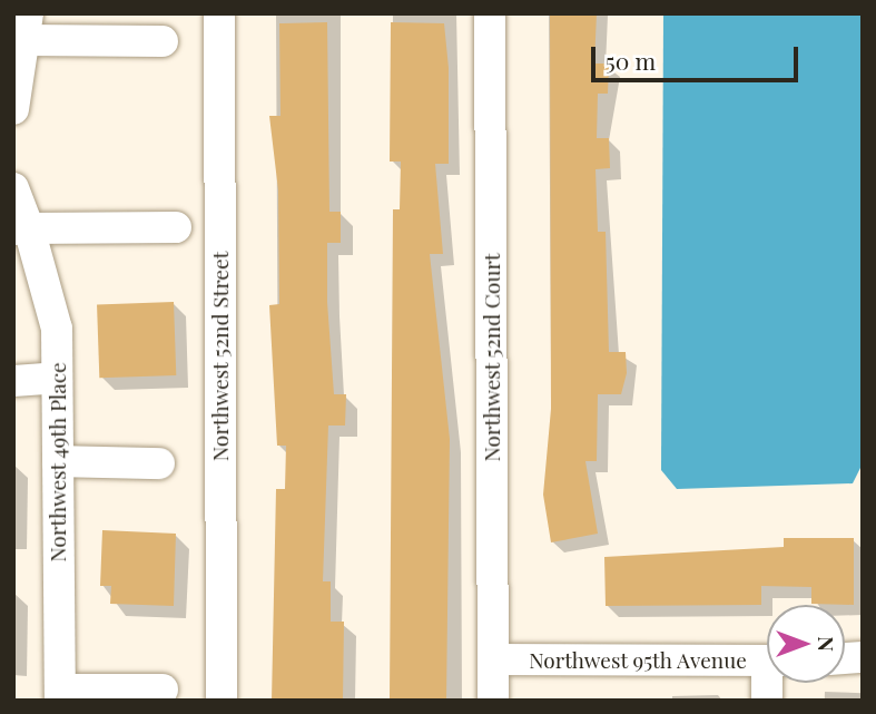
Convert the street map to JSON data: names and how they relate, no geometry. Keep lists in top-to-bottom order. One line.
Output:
{"streets":{"street":["Northwest 52nd Street","Northwest 52nd Court","Northwest 49th Place","Northwest 95th Avenue"]},"crossings":[["Northwest 52nd Court","Northwest 95th Avenue"]],"scale_bar":"50 m","north":"right"}
